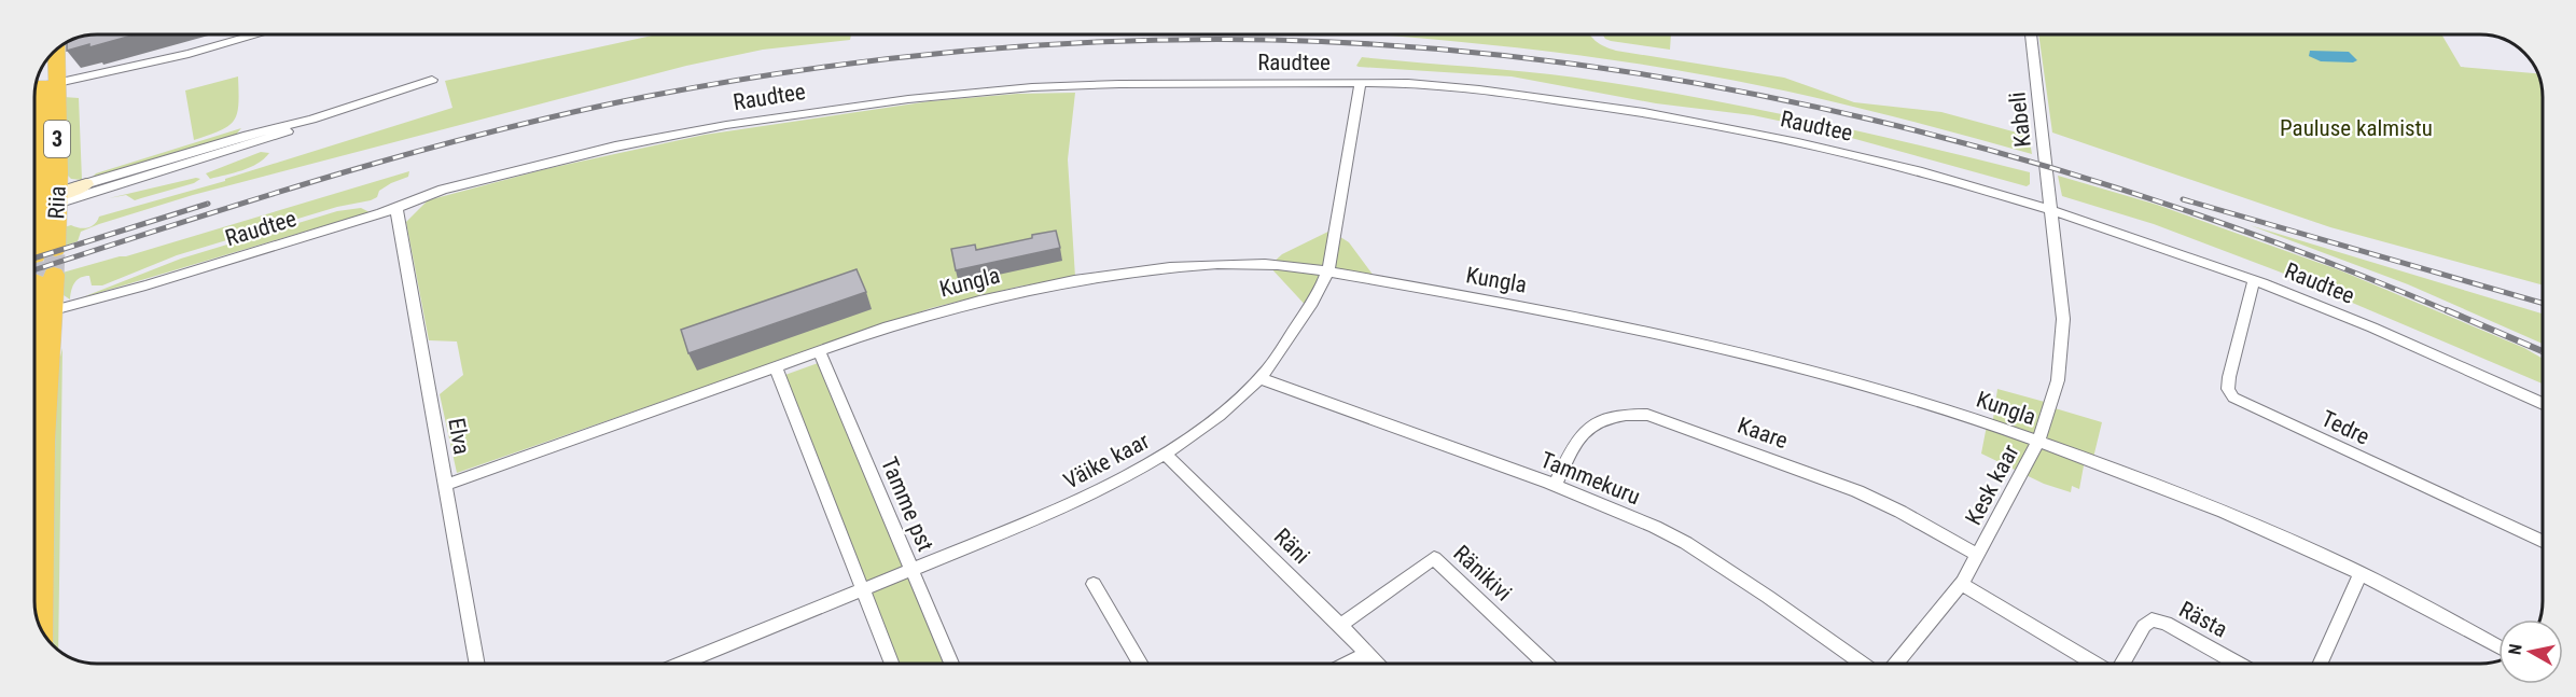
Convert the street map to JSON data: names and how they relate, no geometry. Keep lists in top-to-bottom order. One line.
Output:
{"streets":{"highway":["3","Riia"],"street":["Raudtee","Kabeli","Kungla","Tedre","Kaare","Elva","Väike kaar","Tammekuru","Kesk kaar","Tamme pst","Räni","Ränikivi","Rästa"]},"crossings":[["Raudtee","Kabeli"],["Raudtee","Tedre"],["Raudtee","Elva"],["Raudtee","Väike kaar"],["Raudtee","Kesk kaar"],["Kabeli","Kesk kaar"],["Kungla","Elva"],["Kungla","Väike kaar"],["Kungla","Kesk kaar"],["Kungla","Tamme pst"],["Kaare","Tammekuru"],["Kaare","Kesk kaar"],["Väike kaar","Tammekuru"],["Väike kaar","Tamme pst"],["Väike kaar","Räni"],["Kesk kaar","Rästa"],["Räni","Ränikivi"]],"parks":["Pauluse kalmistu"],"north":"left"}
